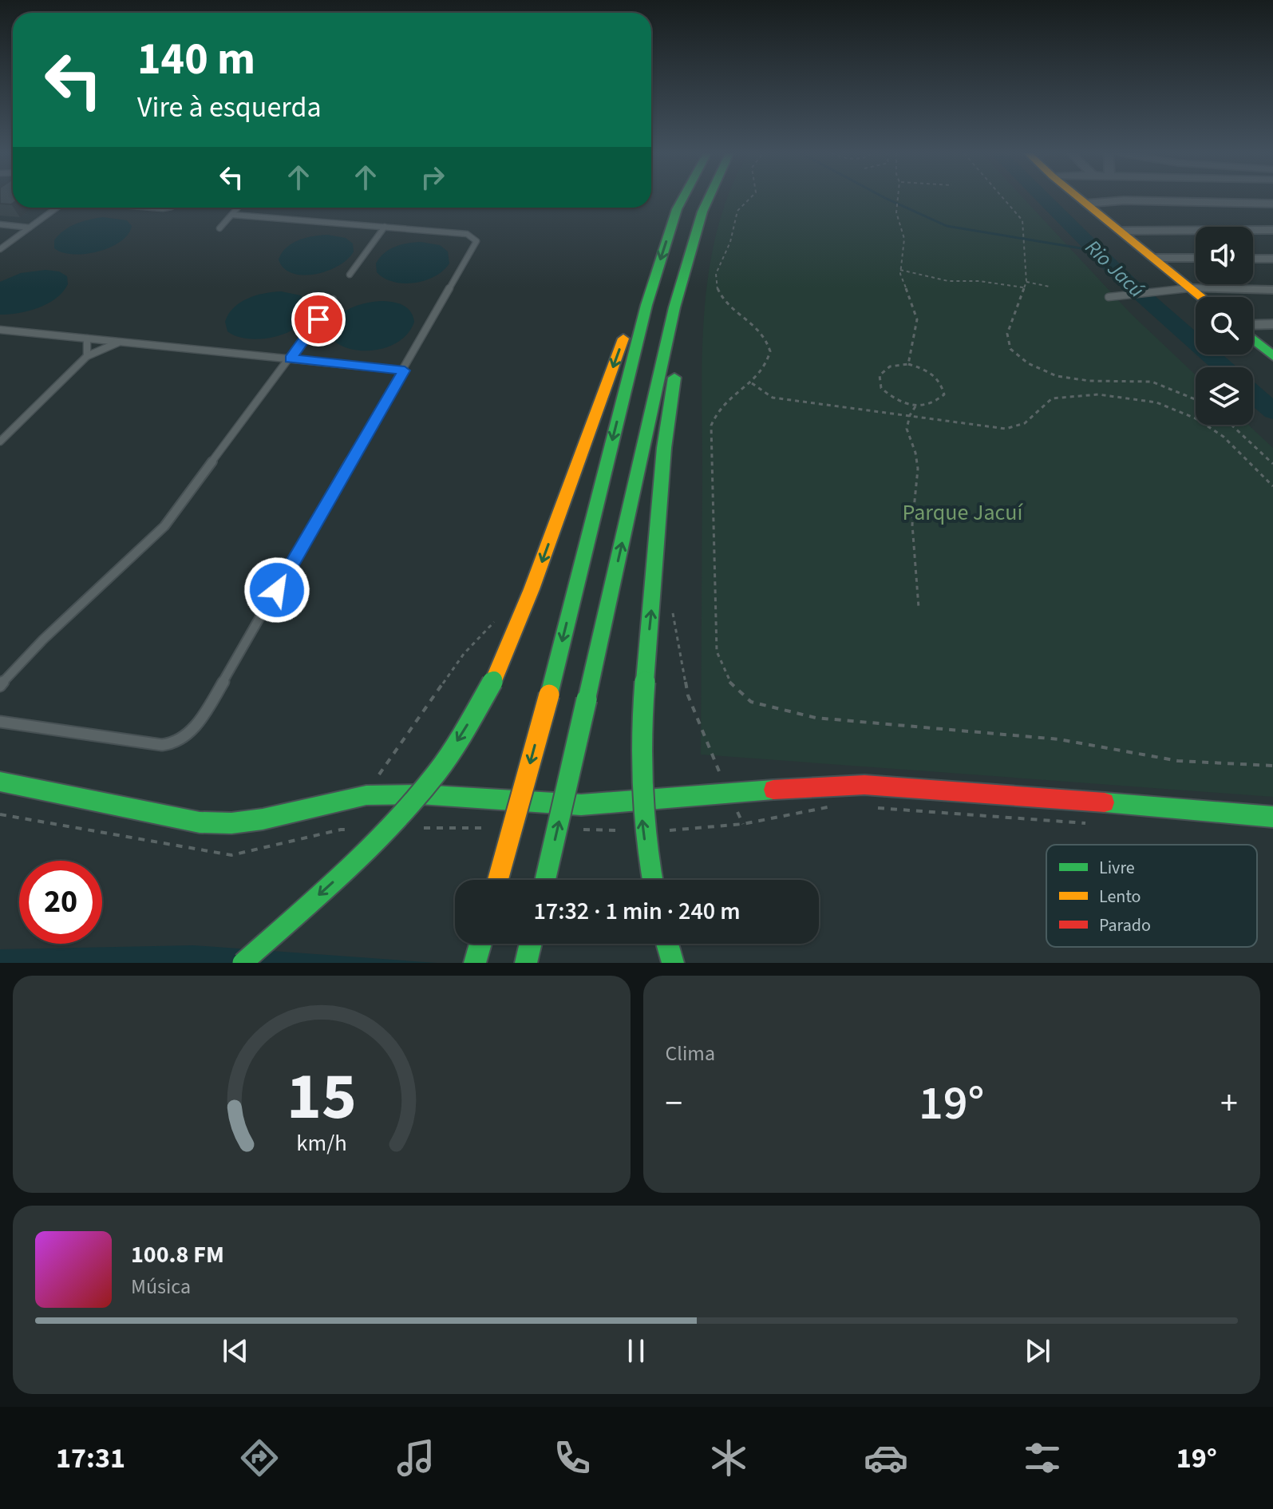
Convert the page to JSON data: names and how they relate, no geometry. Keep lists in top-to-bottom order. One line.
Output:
{"water":["Rio Jacú"],"parks":["Parque Jacuí"],"legend":["Livre","Lento","Parado"],"page":{"turn":["140 m","Vire à esquerda"],"limit":"20","trip":"17:32 · 1 min · 240 m","tile":"Clima","heat":["−","19°","+"],"song":["100.8 FM","Música"],"tabs":["17:31","19°"],"gauge":["15","km/h"]}}
